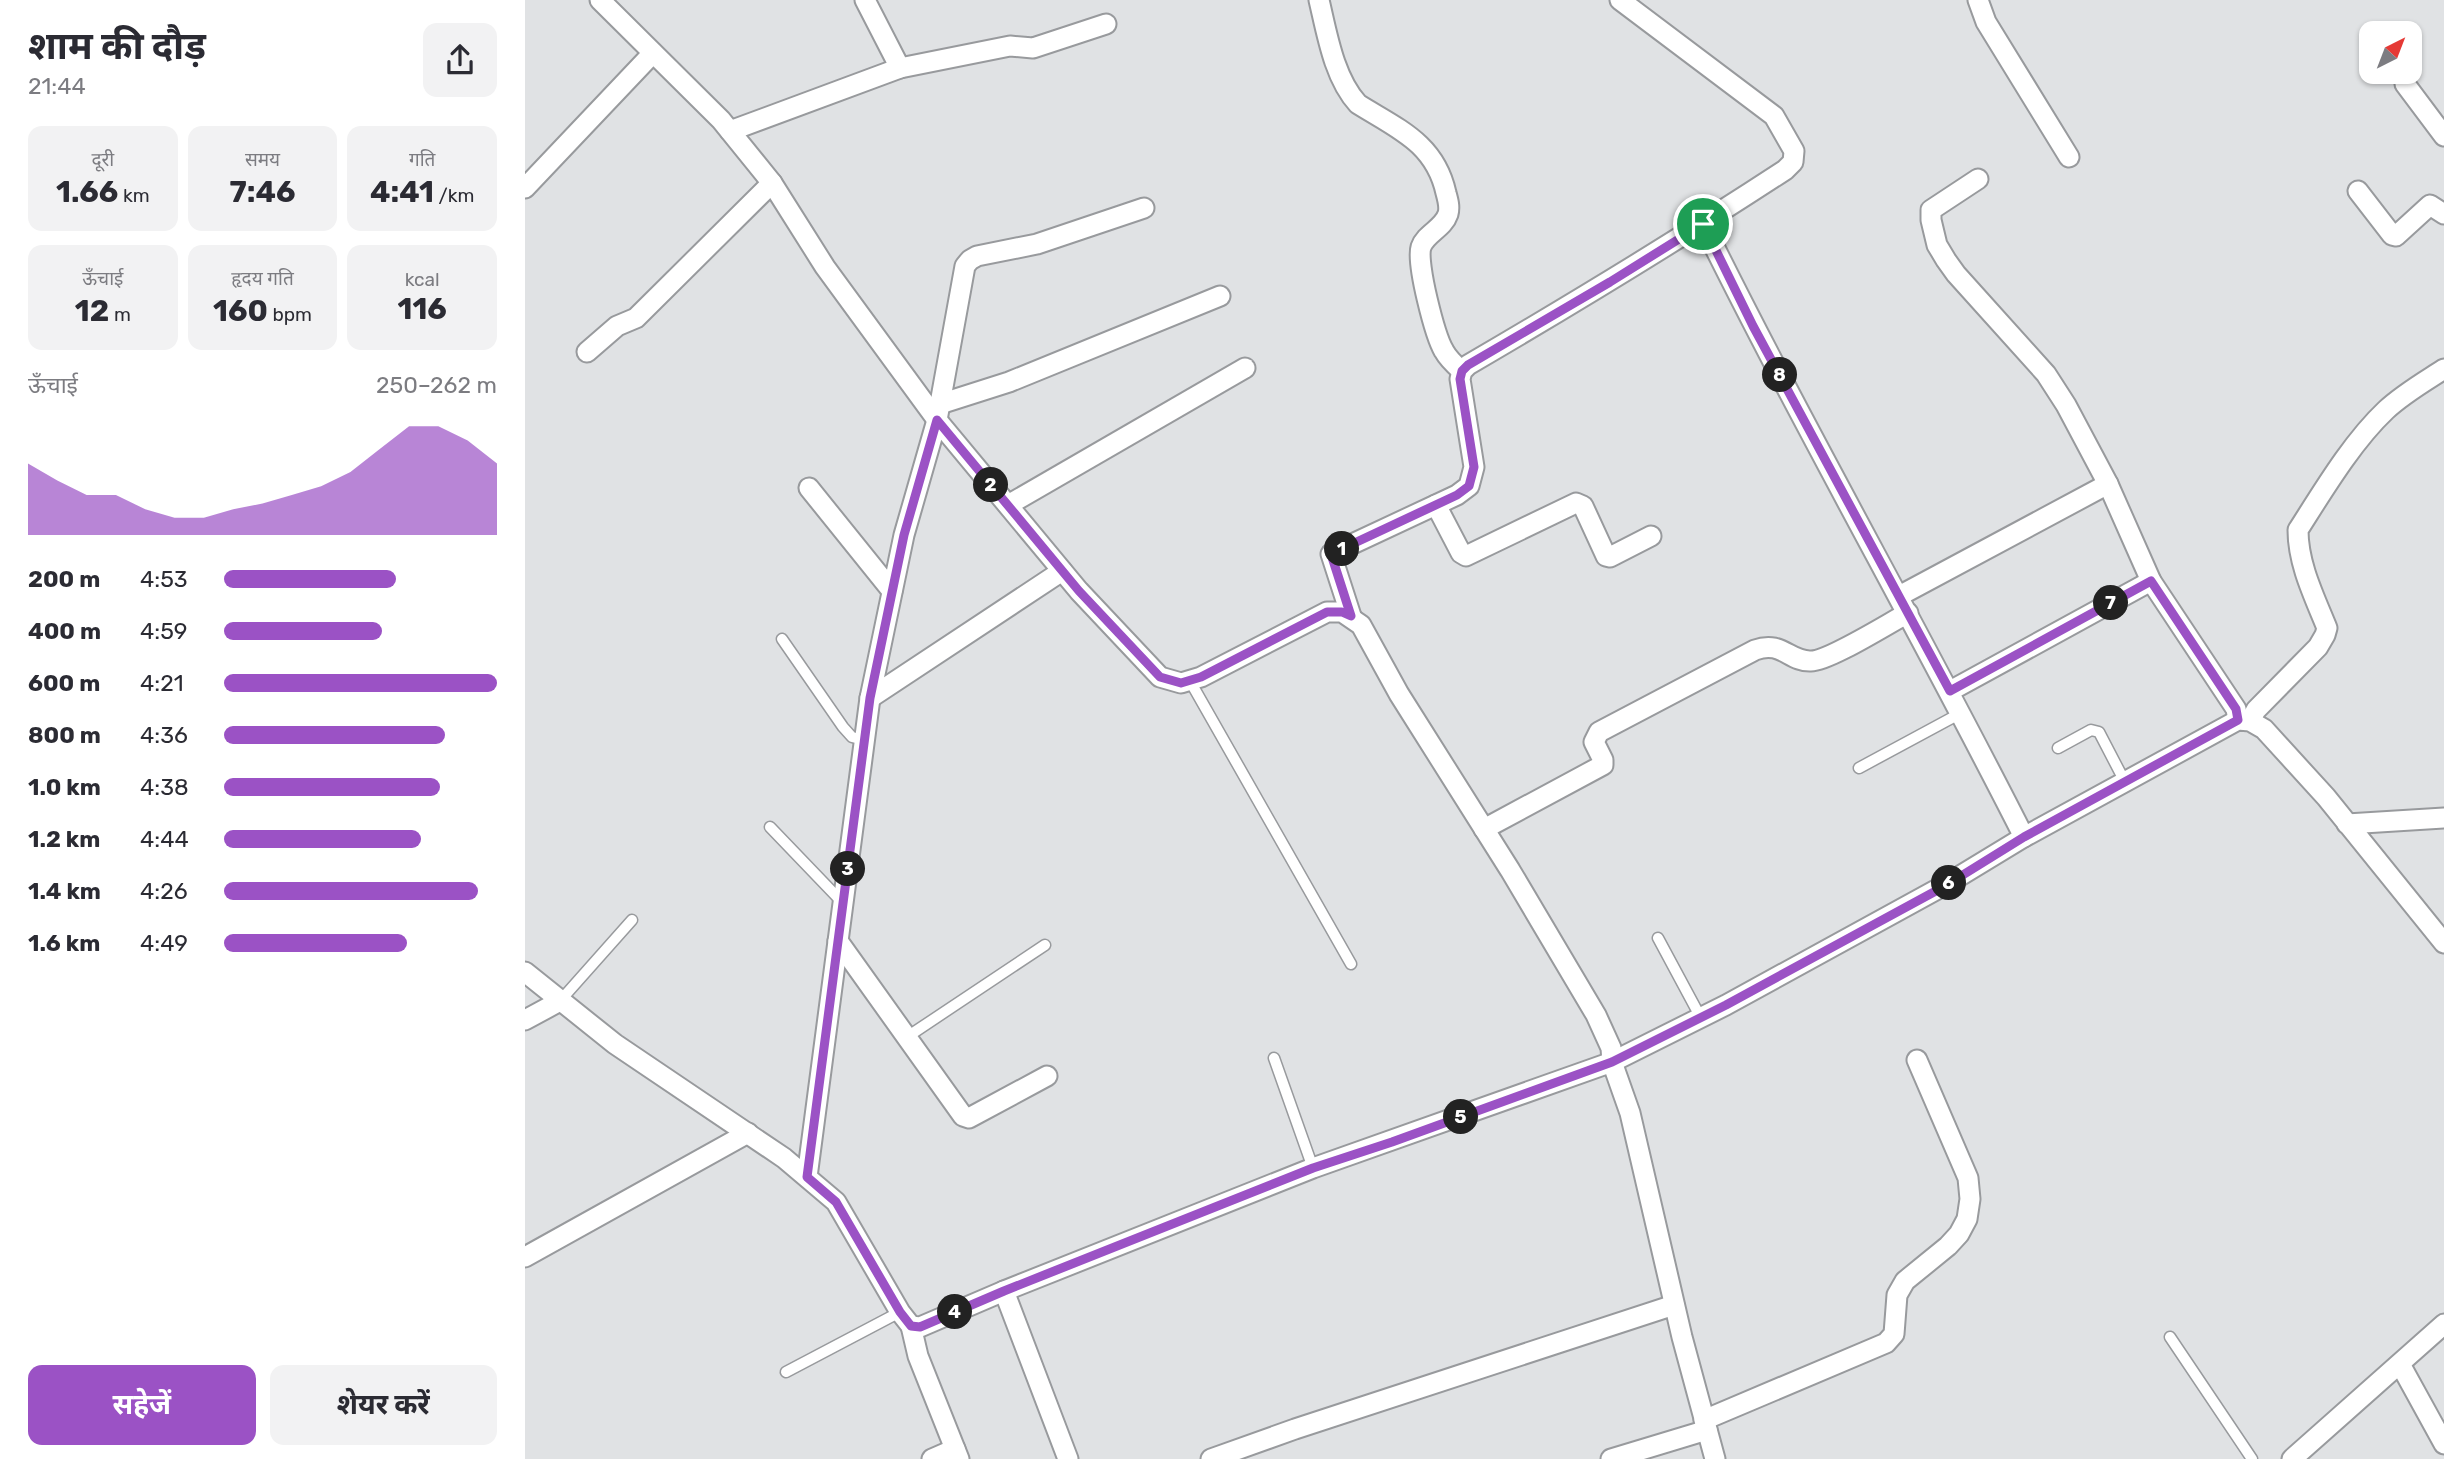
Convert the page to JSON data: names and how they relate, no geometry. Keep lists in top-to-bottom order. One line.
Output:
{"north":"top right","page":{"heading":["शाम की दौड़","21:44"],"stats":[["दूरी","1.66 km"],["समय","7:46"],["गति","4:41 /km"],["ऊँचाई","12 m"],["हृदय गति","160 bpm"],["kcal","116"]],"chart":["ऊँचाई","250–262 m"],"pins":["8","2","1","7","3","6","5","4"],"list":[{"name":"200 m","note":"4:53"},{"name":"400 m","note":"4:59"},{"name":"600 m","note":"4:21"},{"name":"800 m","note":"4:36"},{"name":"1.0 km","note":"4:38"},{"name":"1.2 km","note":"4:44"},{"name":"1.4 km","note":"4:26"},{"name":"1.6 km","note":"4:49"}],"buttons":["सहेजें","शेयर करें"]}}
